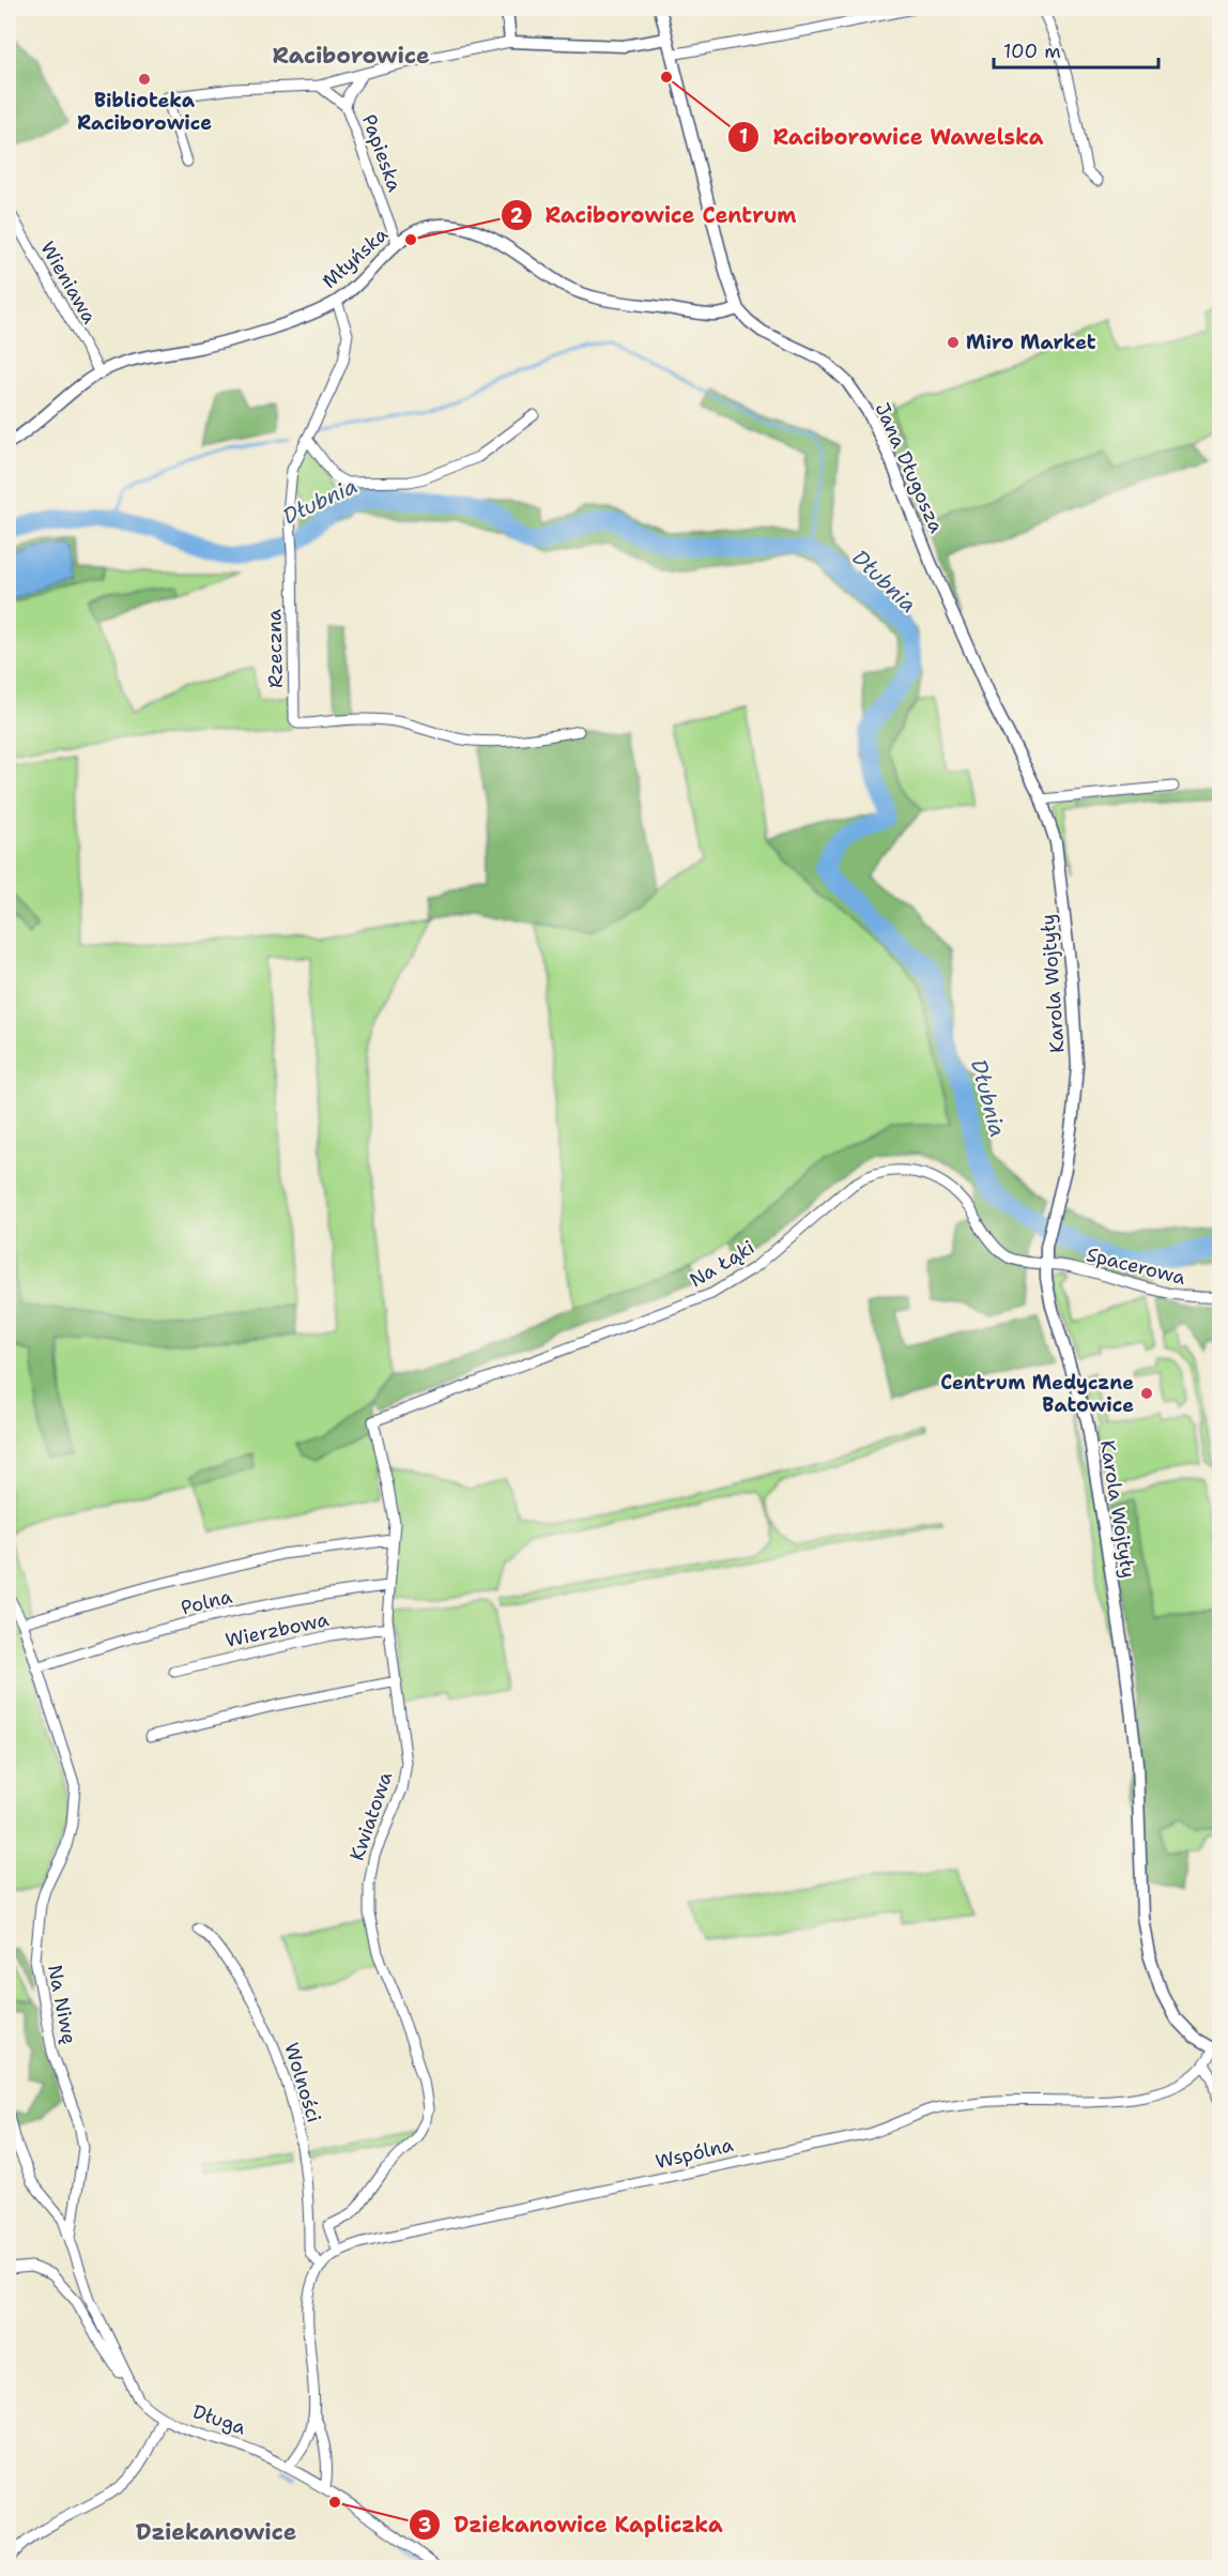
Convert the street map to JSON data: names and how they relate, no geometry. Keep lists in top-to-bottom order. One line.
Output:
{"streets":{"street":["Papieska","Młyńska","Wieniawa","Jana Długosza","Rzeczna","Karola Wojtyły","Na Łąki","Spacerowa","Polna","Wierzbowa","Kwiatowa","Na Niwę","Wolności","Wspólna","Długa"]},"crossings":[["Papieska","Młyńska"],["Młyńska","Wieniawa"],["Młyńska","Jana Długosza"],["Młyńska","Rzeczna"],["Jana Długosza","Karola Wojtyły"],["Karola Wojtyły","Na Łąki"],["Karola Wojtyły","Spacerowa"],["Karola Wojtyły","Wspólna"],["Na Łąki","Spacerowa"],["Na Łąki","Kwiatowa"],["Polna","Kwiatowa"],["Polna","Na Niwę"],["Wierzbowa","Kwiatowa"],["Kwiatowa","Wspólna"],["Na Niwę","Długa"],["Wolności","Wspólna"],["Wspólna","Długa"]],"districts":["Raciborowice","Dziekanowice"],"water":["Dłubnia"],"places":["Raciborowice Wawelska","Biblioteka Raciborowice","Raciborowice Centrum","Miro Market","Centrum Medyczne Batowice","Dziekanowice Kapliczka"],"scale_bar":"100 m"}
